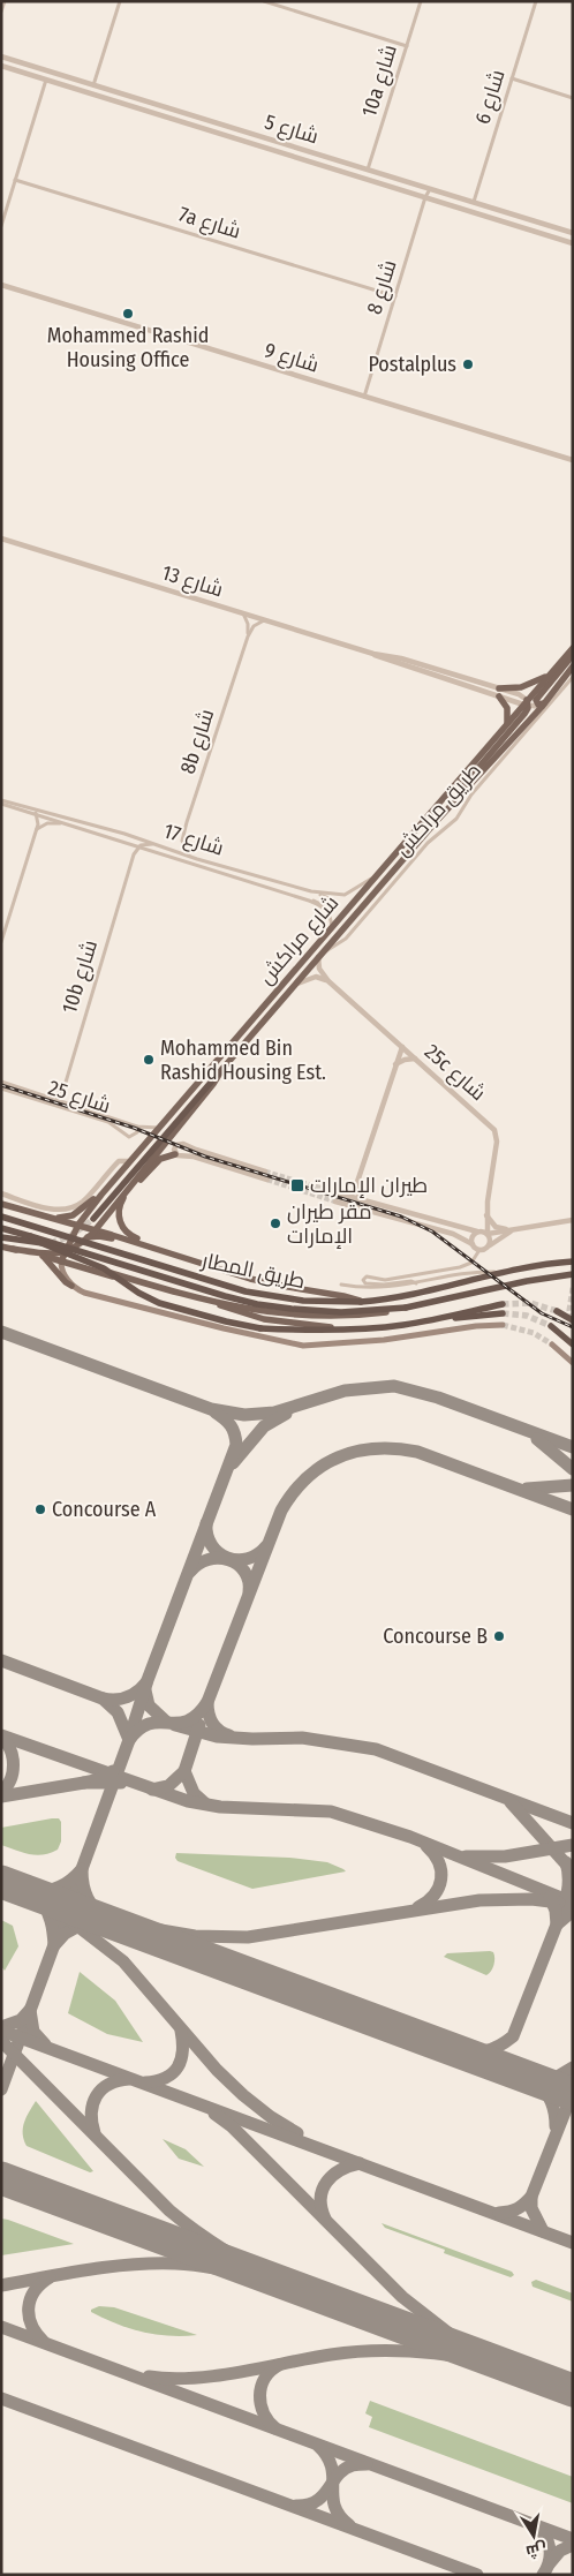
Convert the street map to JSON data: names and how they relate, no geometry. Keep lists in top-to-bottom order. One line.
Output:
{"streets":{"highway":["طريق المطار"],"main road":["شارع مراكش"],"street":["10a شارع","شارع 6","شارع 5","7a شارع","شارع 8","شارع 9","شارع 13","8b شارع","طريق مراكش","شارع 17","10b شارع","25c شارع","شارع 25"]},"crossings":[["10a شارع","شارع 5"],["شارع 6","شارع 5"],["شارع 5","شارع 8"],["7a شارع","شارع 8"],["شارع 8","شارع 9"],["شارع 13","8b شارع"],["شارع 13","شارع مراكش"],["8b شارع","شارع 17"],["طريق مراكش","شارع مراكش"],["طريق مراكش","25c شارع"],["شارع 17","شارع مراكش"],["شارع 17","10b شارع"],["شارع مراكش","25c شارع"],["شارع مراكش","شارع 25"],["10b شارع","شارع 25"]],"places":{"other":["Mohammed Rashid Housing Office","Postalplus","Mohammed Bin Rashid Housing Est.","مقر طيران الإمارات","Concourse A","Concourse B"],"transit":["طيران الإمارات"]},"north":"bottom"}
